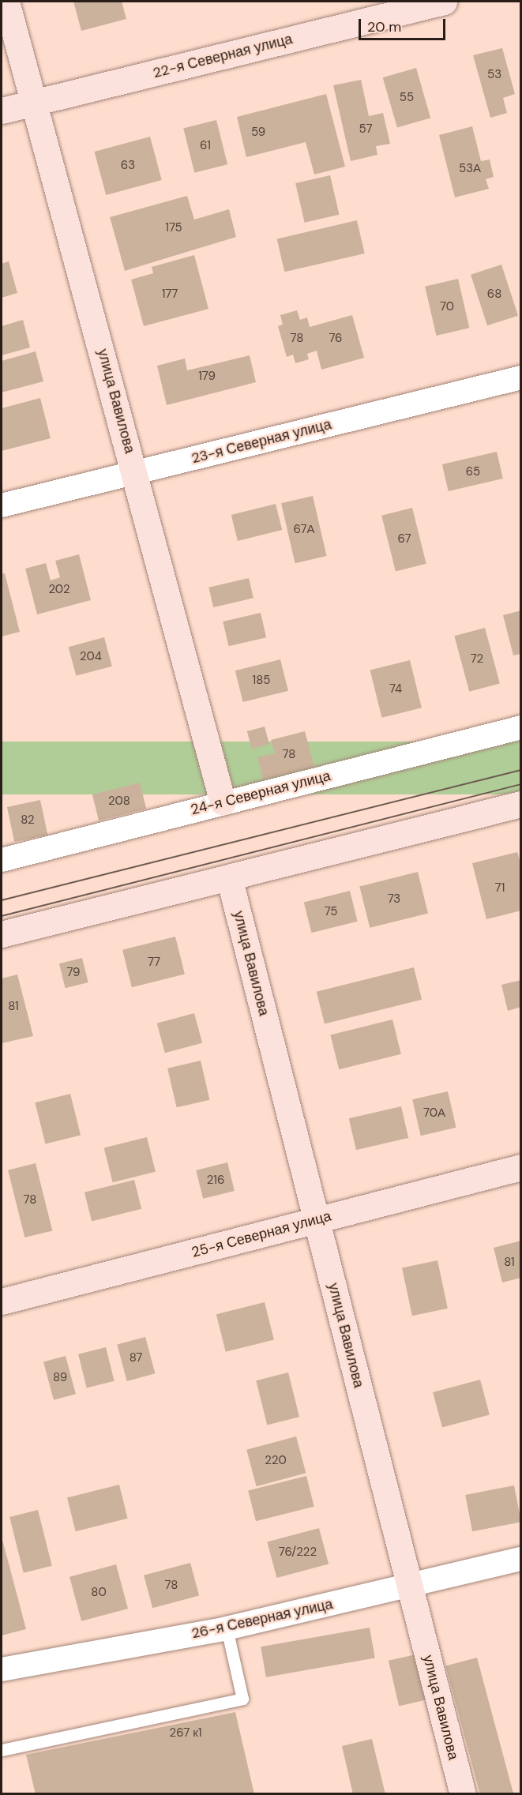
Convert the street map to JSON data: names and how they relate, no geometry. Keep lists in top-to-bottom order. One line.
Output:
{"streets":{"street":["22-я Северная улица","улица Вавилова","23-я Северная улица","24-я Северная улица","25-я Северная улица","26-я Северная улица"]},"crossings":[["22-я Северная улица","улица Вавилова"],["улица Вавилова","23-я Северная улица"],["улица Вавилова","24-я Северная улица"],["улица Вавилова","25-я Северная улица"],["улица Вавилова","26-я Северная улица"]],"house_numbers":["53","55","57","59","61","63","53А","175","177","68","70","78","76","179","65","67А","67","202","204","72","185","74","78","208","82","71","73","75","77","79","81","70А","216","78","81","87","89","220","76/222","78","80","267 к1"],"scale_bar":"20 m"}
